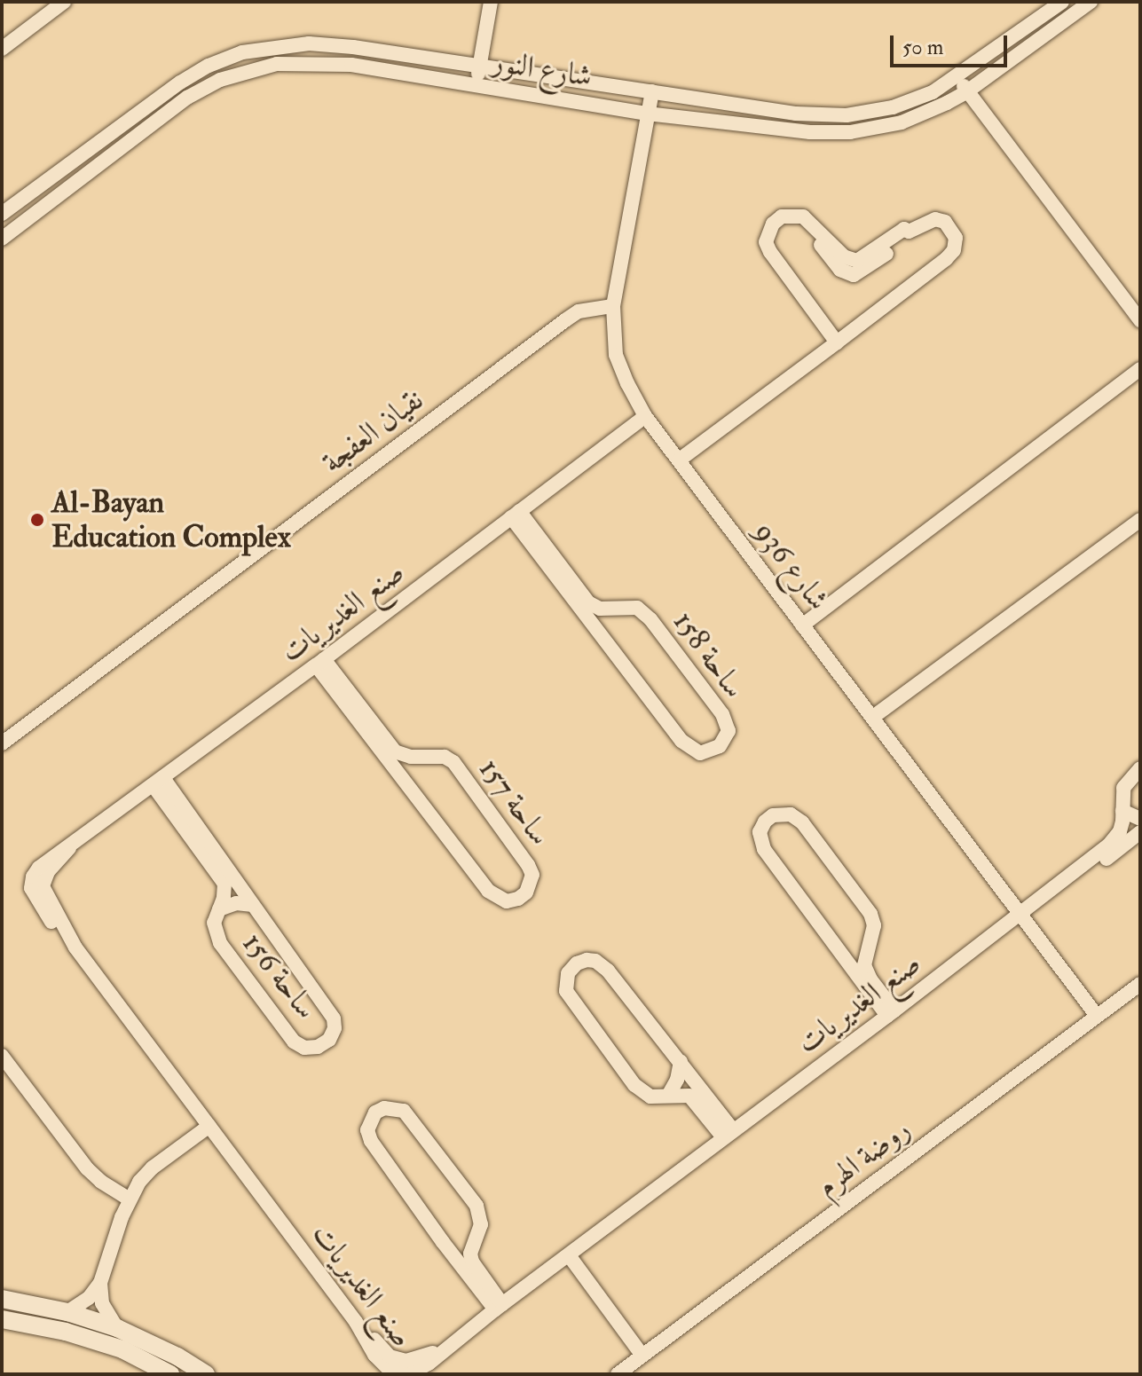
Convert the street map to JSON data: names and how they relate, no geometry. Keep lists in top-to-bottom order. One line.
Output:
{"streets":{"street":["شارع النور","نقيان العفجة","شارع 936","صنع الغديريات","ساحة 158","ساحة 157","ساحة 156","روضة الهرم"]},"crossings":[["شارع النور","شارع 936"],["نقيان العفجة","شارع 936"],["شارع 936","صنع الغديريات"],["شارع 936","روضة الهرم"],["صنع الغديريات","ساحة 158"],["صنع الغديريات","ساحة 157"],["صنع الغديريات","ساحة 156"]],"places":["Al-Bayan Education Complex"],"scale_bar":"50 m"}
